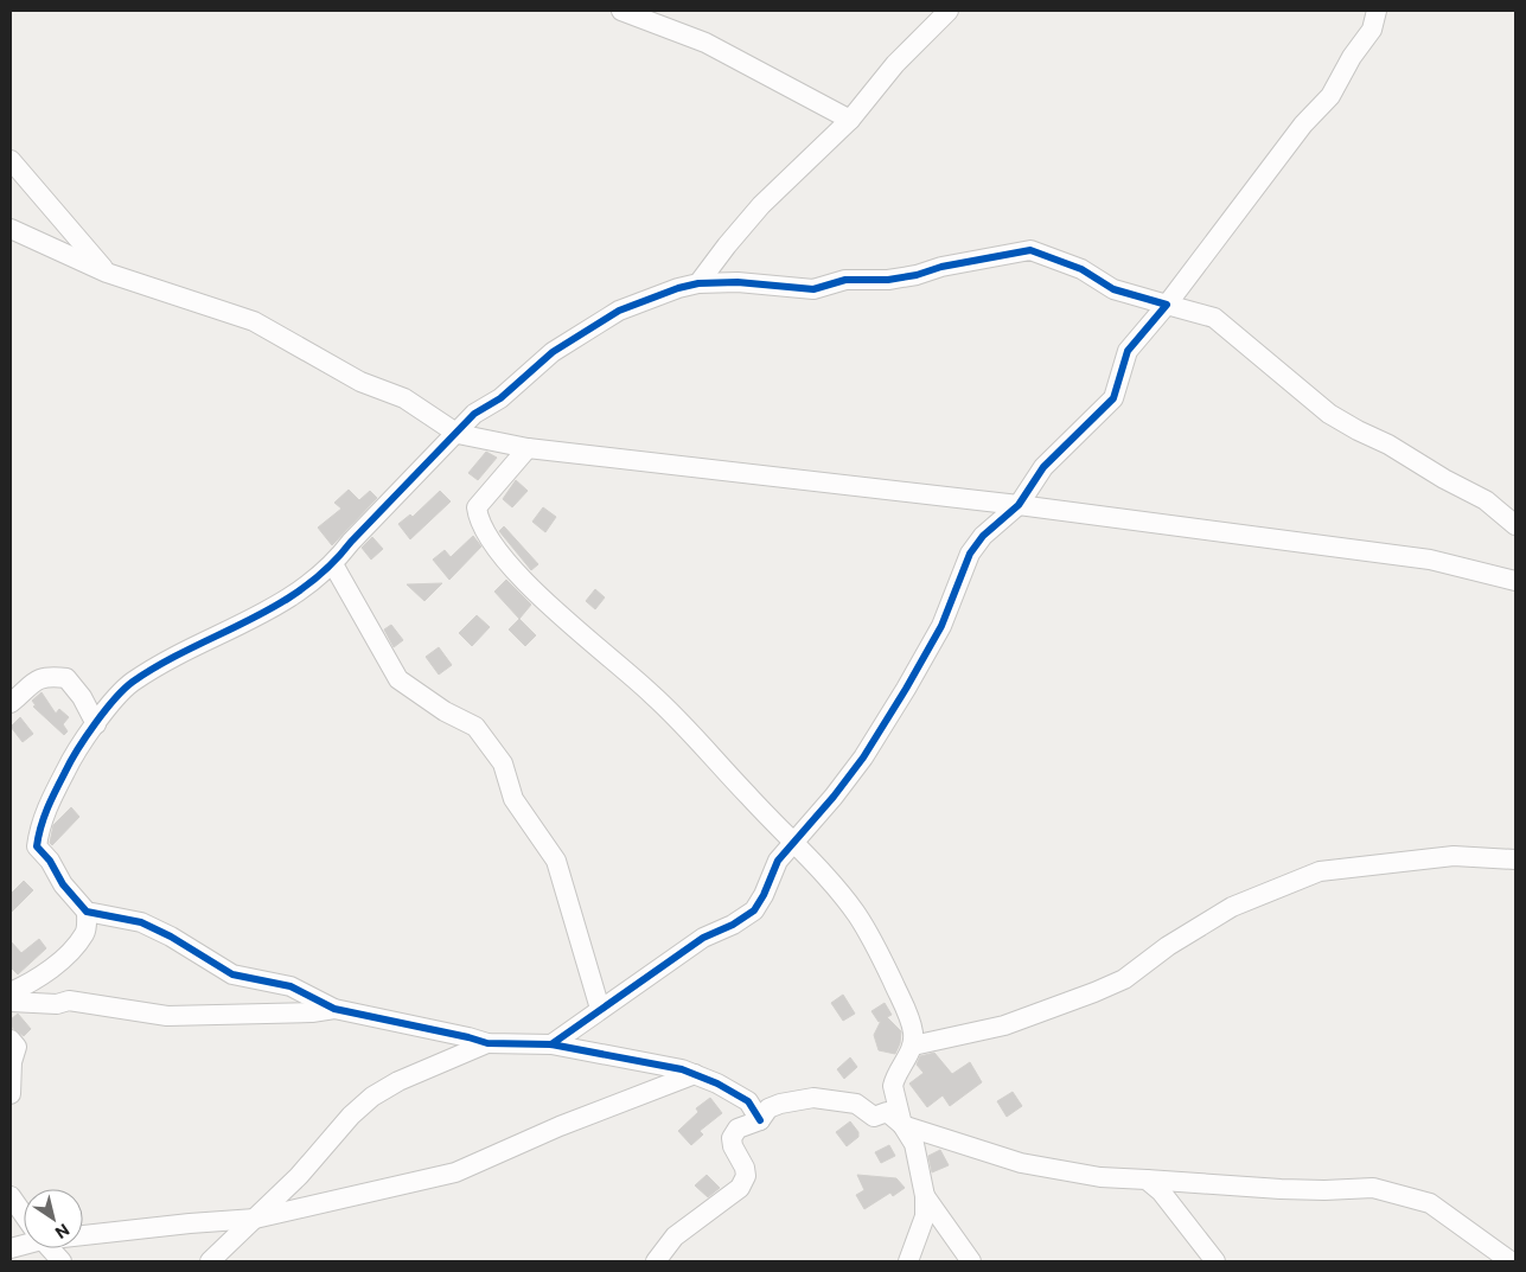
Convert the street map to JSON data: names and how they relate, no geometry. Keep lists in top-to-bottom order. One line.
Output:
{"north":"bottom right"}
